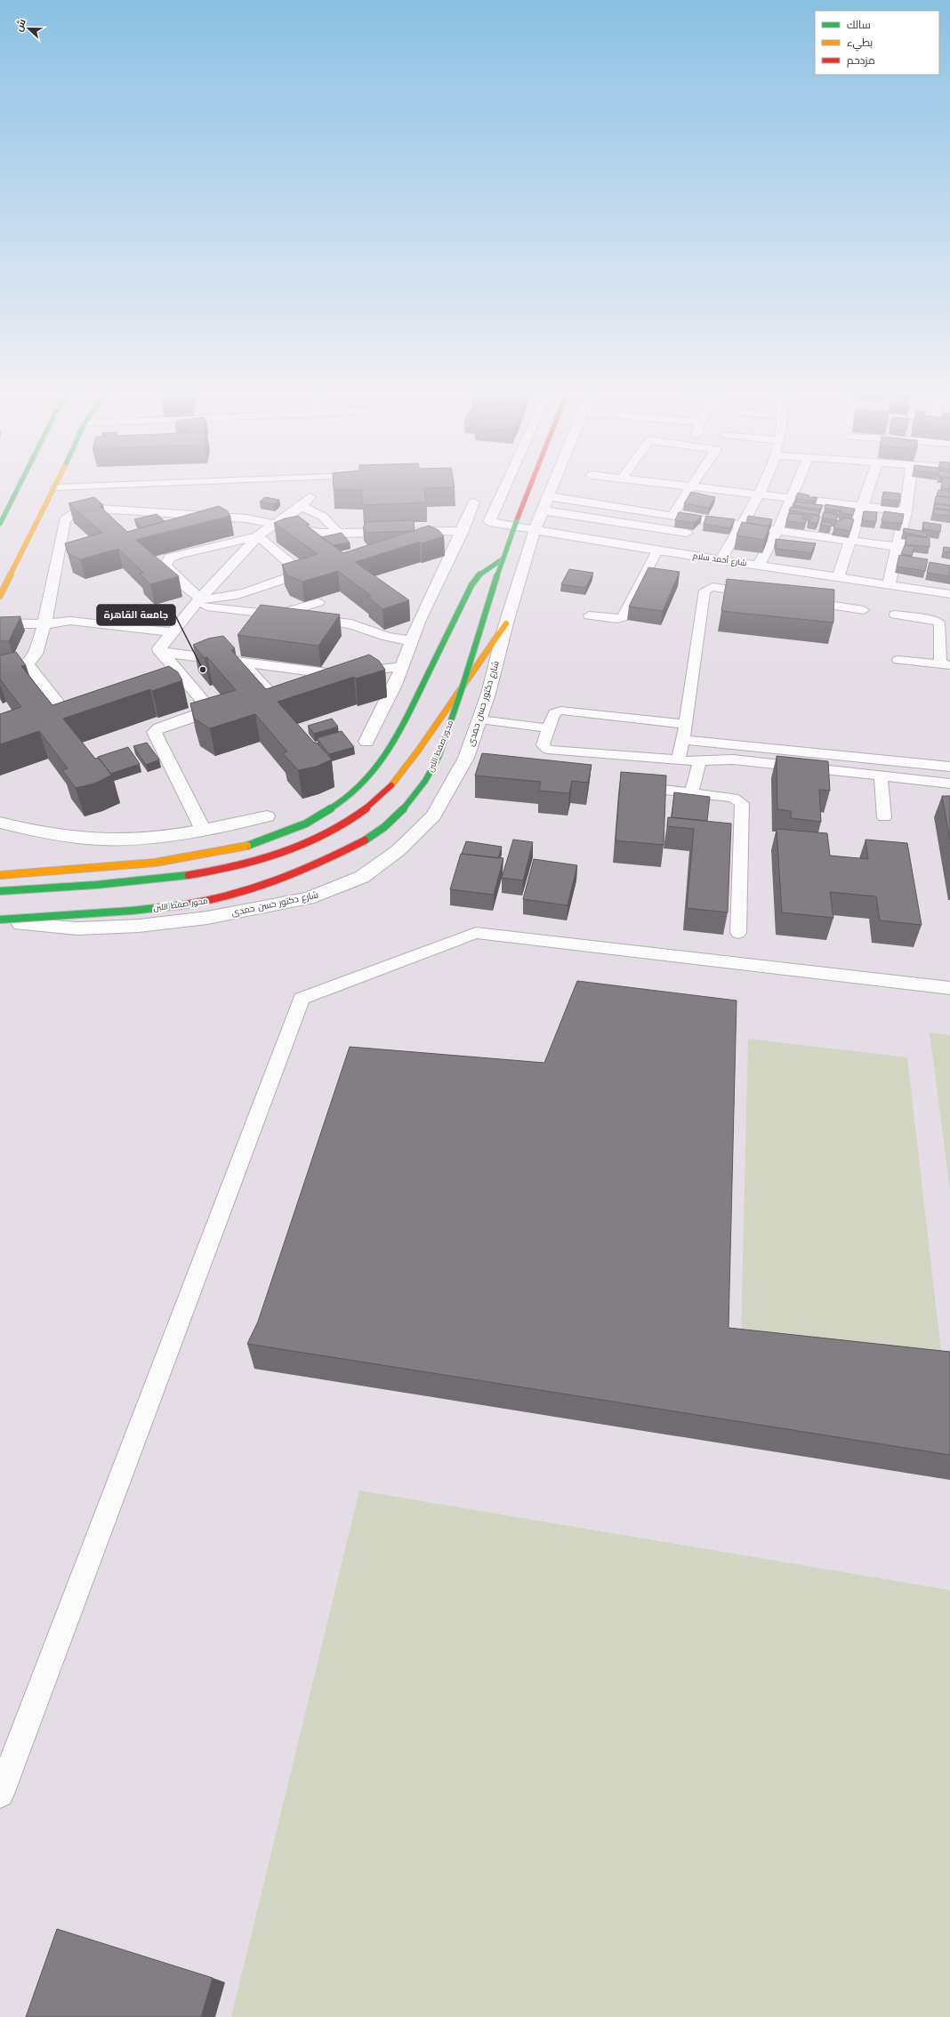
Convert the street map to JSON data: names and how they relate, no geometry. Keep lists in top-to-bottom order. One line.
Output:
{"streets":{"main road":["محور صفط اللبن"],"street":["شارع أحمد سلام","شارع دكتور حسن حمدى"]},"crossings":[["شارع أحمد سلام","شارع دكتور حسن حمدى"]],"places":["جامعة القاهرة"],"legend":["سالك","بطيء","مزدحم"],"north":"left"}
